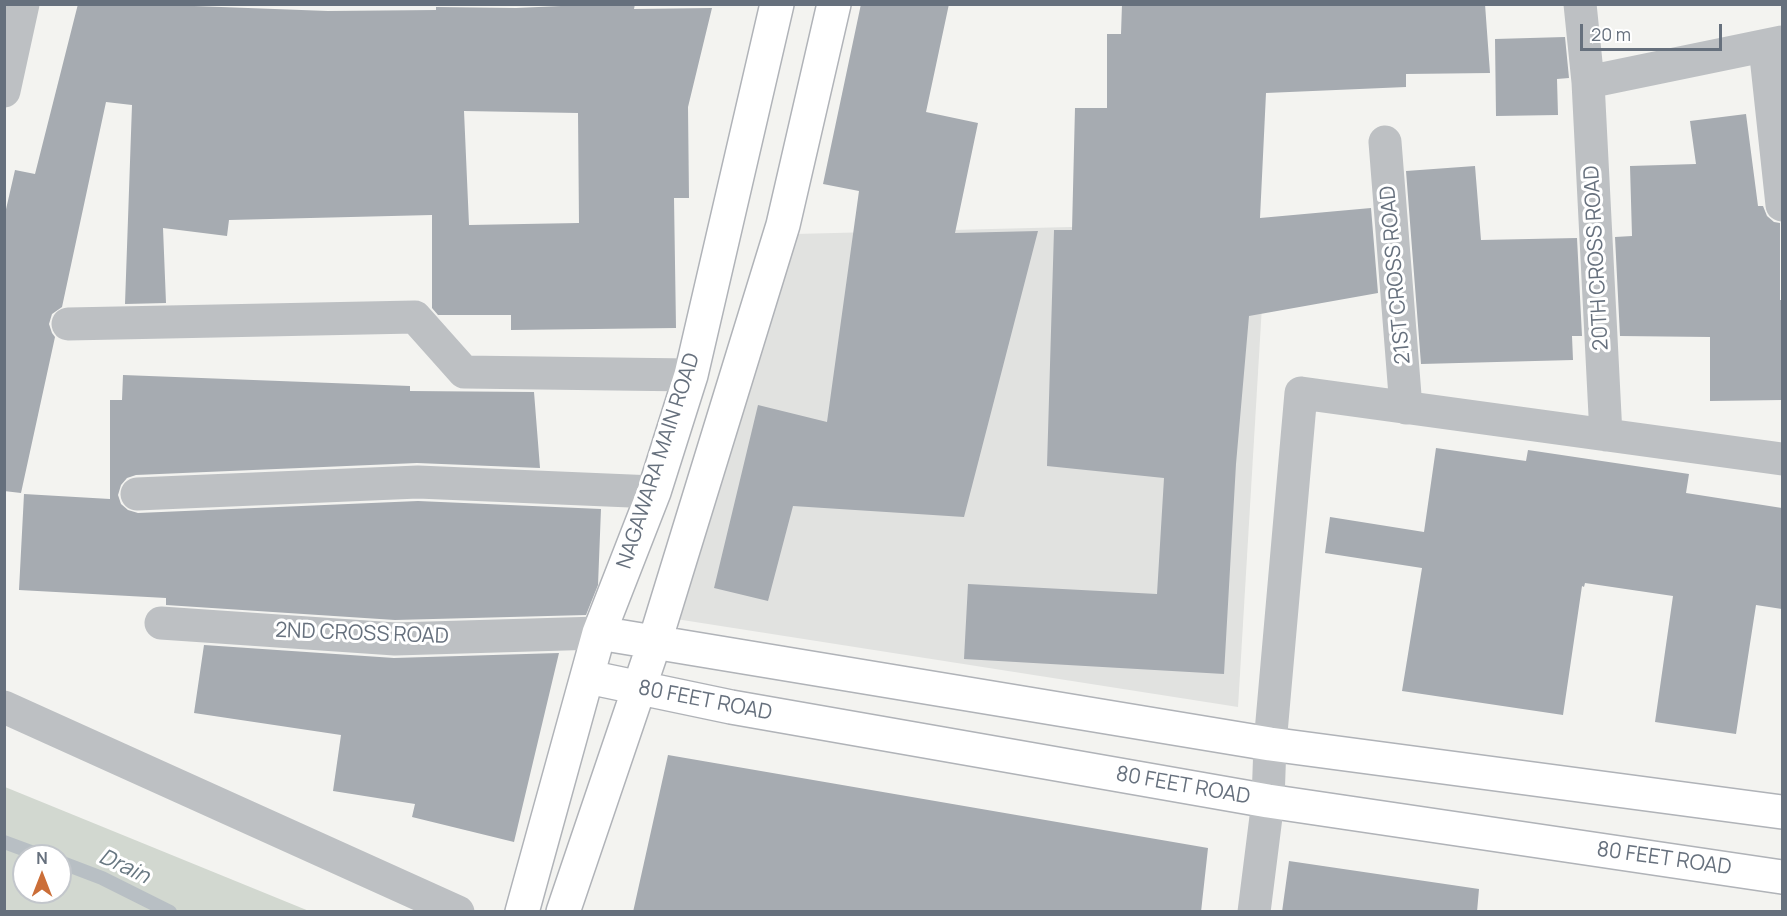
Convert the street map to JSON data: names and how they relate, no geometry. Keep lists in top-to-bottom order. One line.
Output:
{"streets":{"main road":["NAGAWARA MAIN ROAD","80 FEET ROAD"],"street":["20TH CROSS ROAD","21ST CROSS ROAD","2ND CROSS ROAD"]},"crossings":[["NAGAWARA MAIN ROAD","2ND CROSS ROAD"],["NAGAWARA MAIN ROAD","80 FEET ROAD"]],"water":["Drain"],"scale_bar":"20 m","north":"top"}
